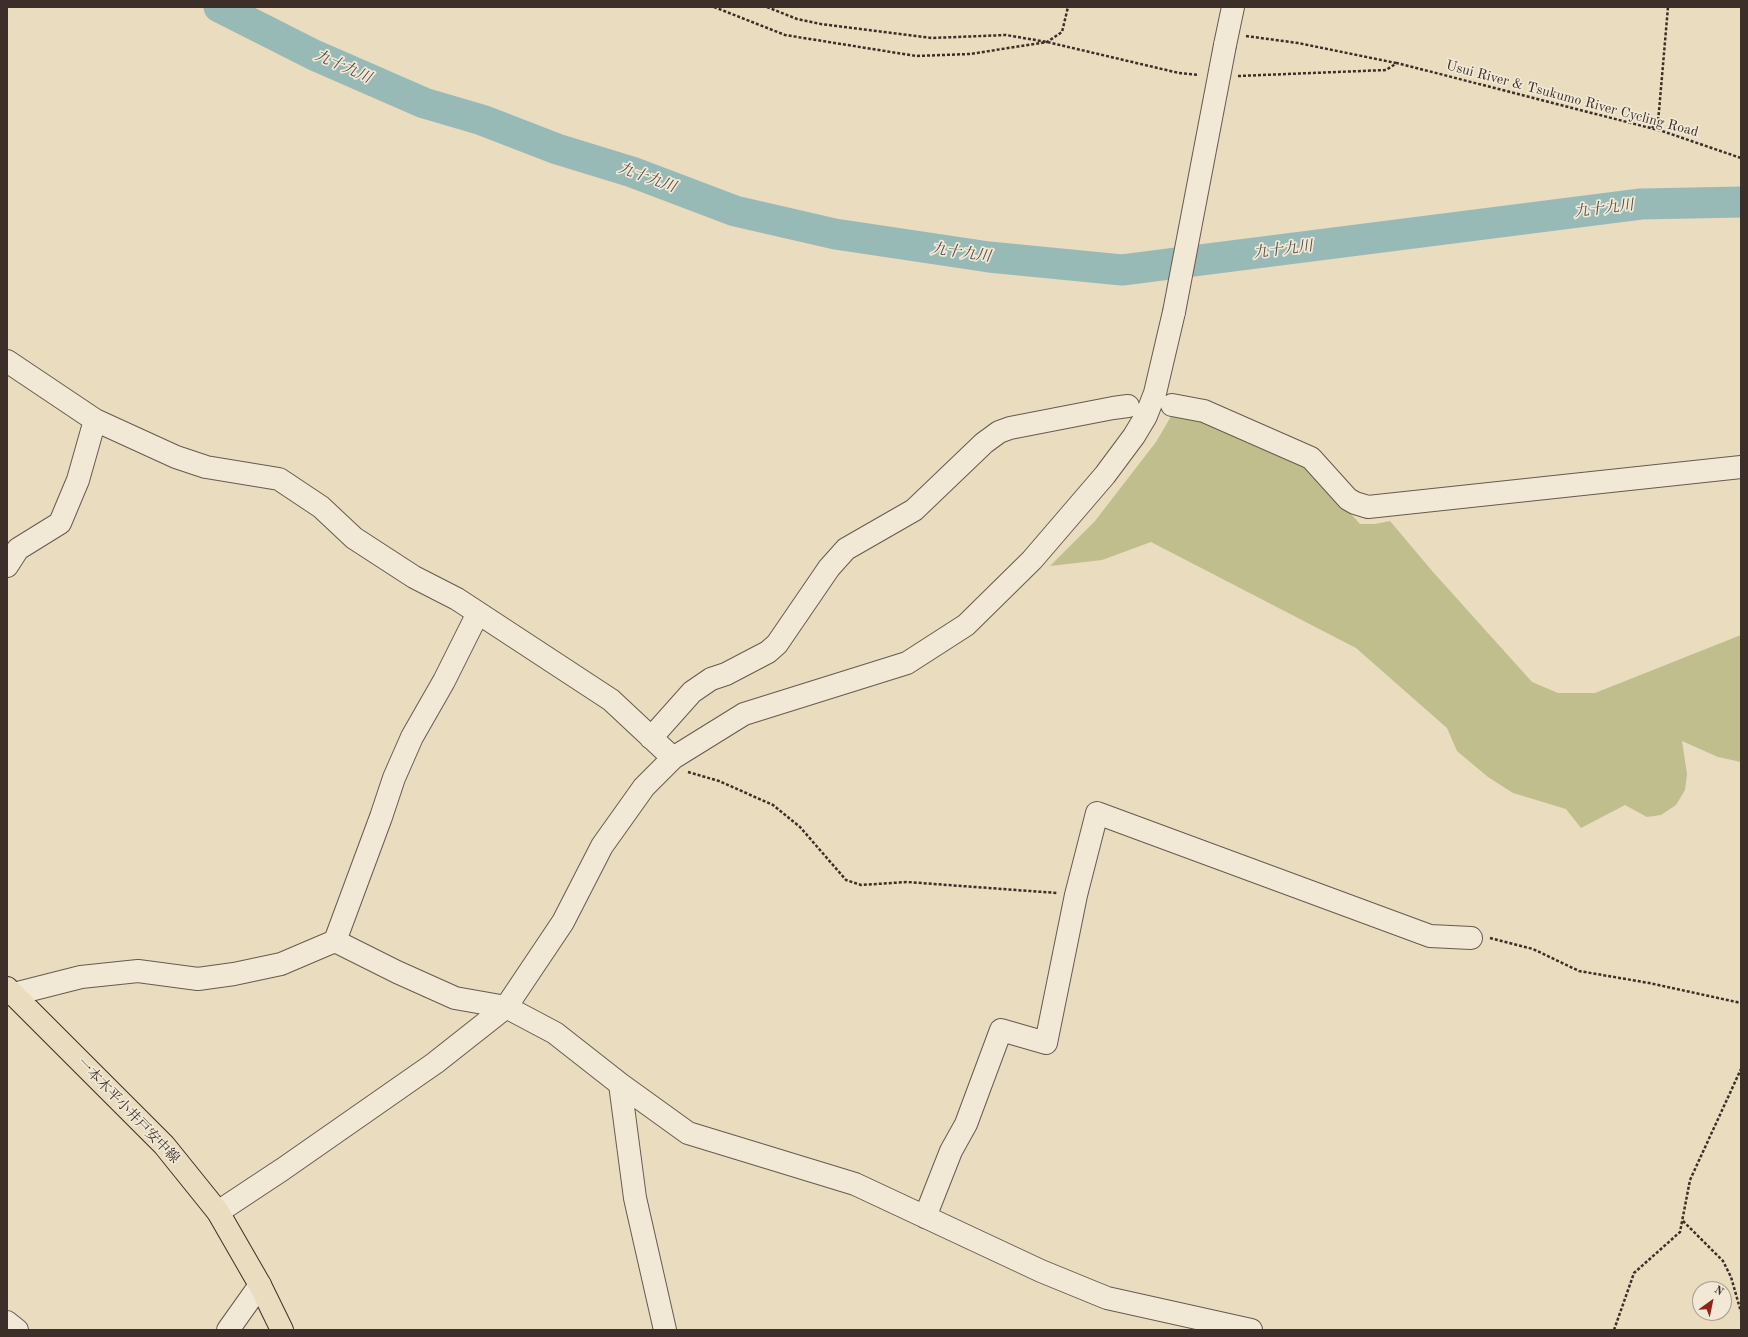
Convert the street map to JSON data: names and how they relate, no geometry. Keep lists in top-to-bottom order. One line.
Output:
{"streets":{"main road":["一本木平小井戸安中線"],"path":["Usui River & Tsukumo River Cycling Road"]},"water":["九十九川"],"north":"top right"}
